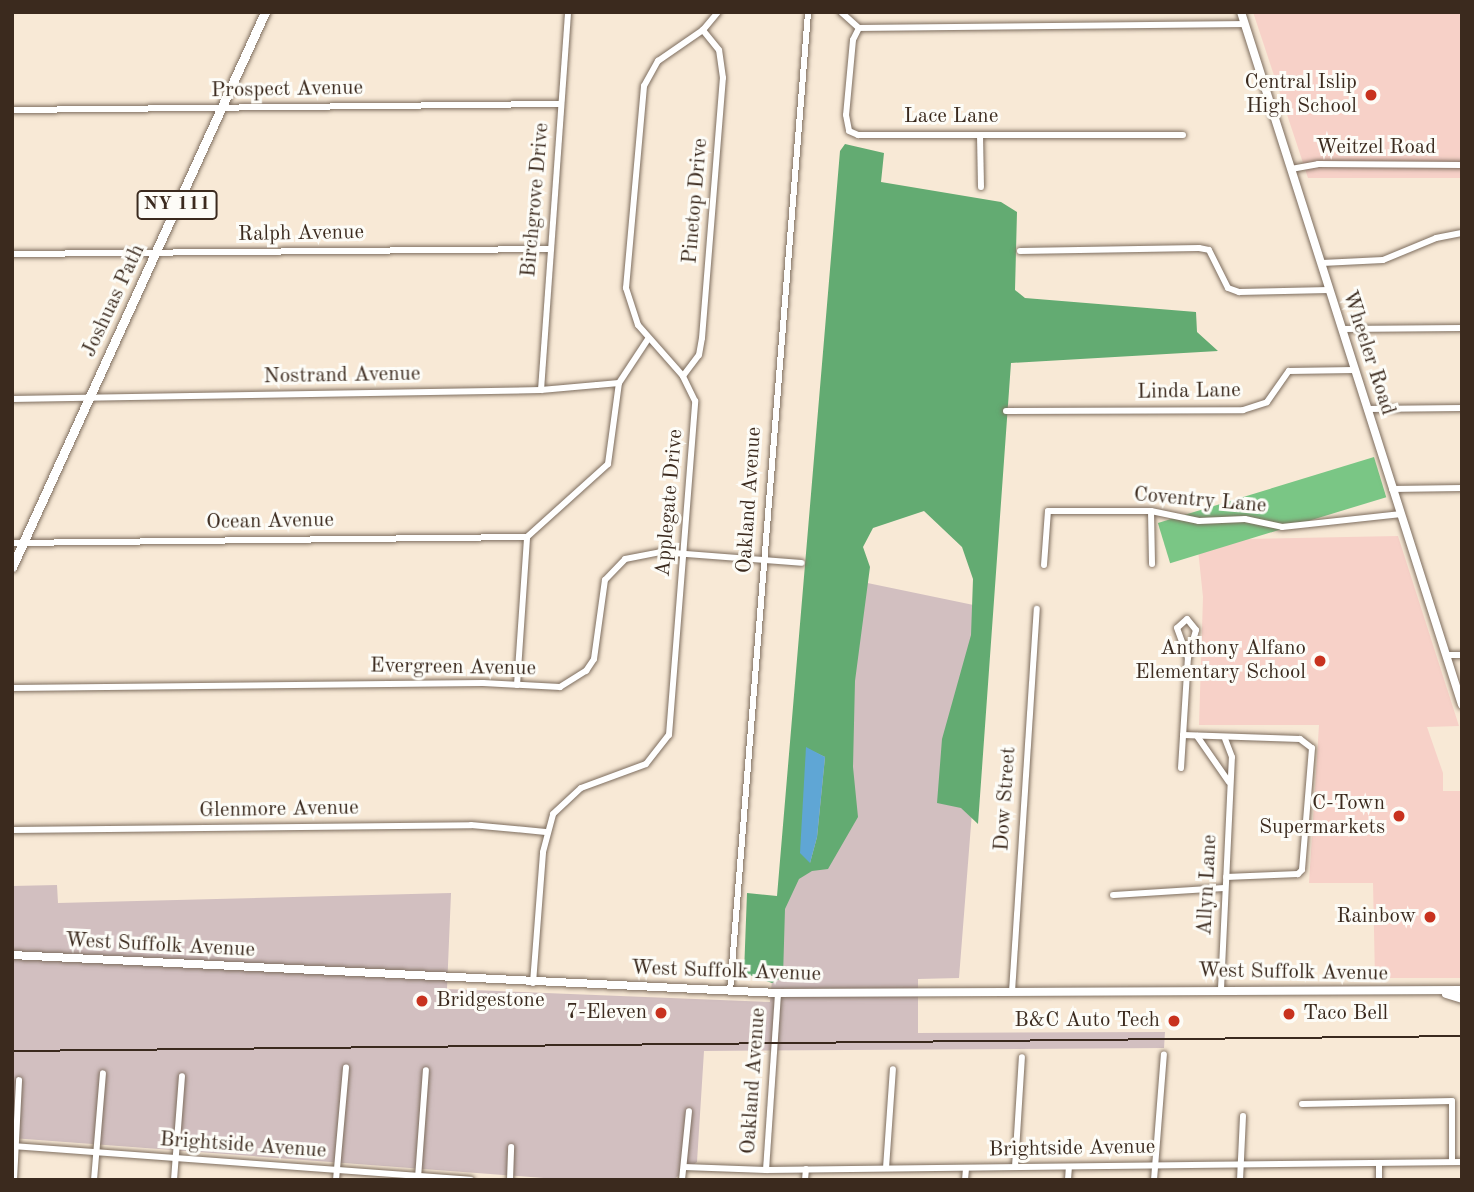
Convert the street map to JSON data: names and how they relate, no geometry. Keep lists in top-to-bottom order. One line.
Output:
{"streets":{"main road":["NY 111","Joshuas Path","Wheeler Road","West Suffolk Avenue"],"street":["Prospect Avenue","Lace Lane","Weitzel Road","Birchgrove Drive","Pinetop Drive","Ralph Avenue","Nostrand Avenue","Linda Lane","Oakland Avenue","Coventry Lane","Applegate Drive","Ocean Avenue","Evergreen Avenue","Dow Street","Glenmore Avenue","Allyn Lane","Brightside Avenue"]},"crossings":[["Prospect Avenue","Birchgrove Drive"],["Prospect Avenue","Joshuas Path"],["Weitzel Road","Wheeler Road"],["Birchgrove Drive","Ralph Avenue"],["Birchgrove Drive","Nostrand Avenue"],["Pinetop Drive","Applegate Drive"],["Ralph Avenue","Joshuas Path"],["Joshuas Path","Nostrand Avenue"],["Joshuas Path","Ocean Avenue"],["Wheeler Road","Linda Lane"],["Wheeler Road","Coventry Lane"],["Oakland Avenue","Evergreen Avenue"],["Oakland Avenue","West Suffolk Avenue"],["Oakland Avenue","Brightside Avenue"],["Applegate Drive","Evergreen Avenue"],["Applegate Drive","Glenmore Avenue"],["Applegate Drive","West Suffolk Avenue"],["Dow Street","West Suffolk Avenue"],["Allyn Lane","West Suffolk Avenue"]],"places":["Central Islip High School","Anthony Alfano Elementary School","C‑Town Supermarkets","Rainbow","Bridgestone","7-Eleven","Taco Bell","B&C Auto Tech"]}
